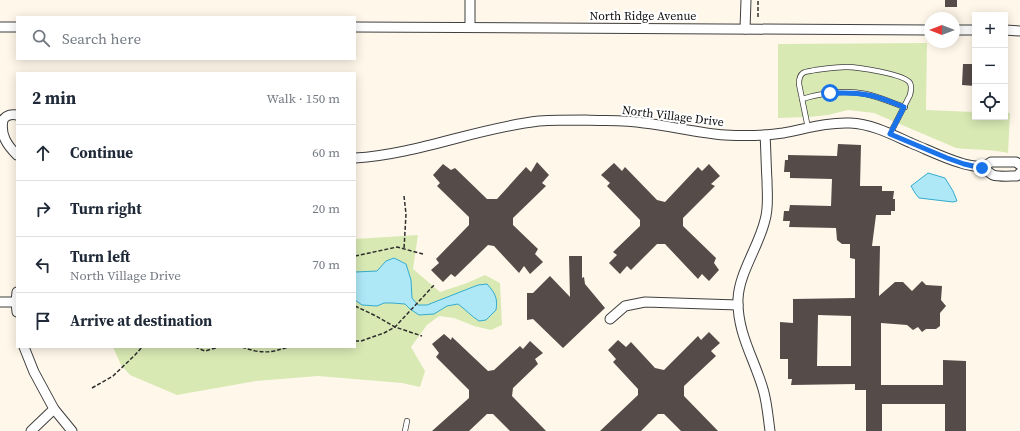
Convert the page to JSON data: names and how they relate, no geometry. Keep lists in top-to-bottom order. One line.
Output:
{"streets":{"street":["North Ridge Avenue","North Village Drive"]},"north":"left","page":{"map_buttons":["+","−"],"search":"Search here","heading":["2 min","Walk · 150 m"],"list":[["Continue","60 m"],["Turn right","20 m"],["Turn left","North Village Drive","70 m"],"Arrive at destination"]}}
